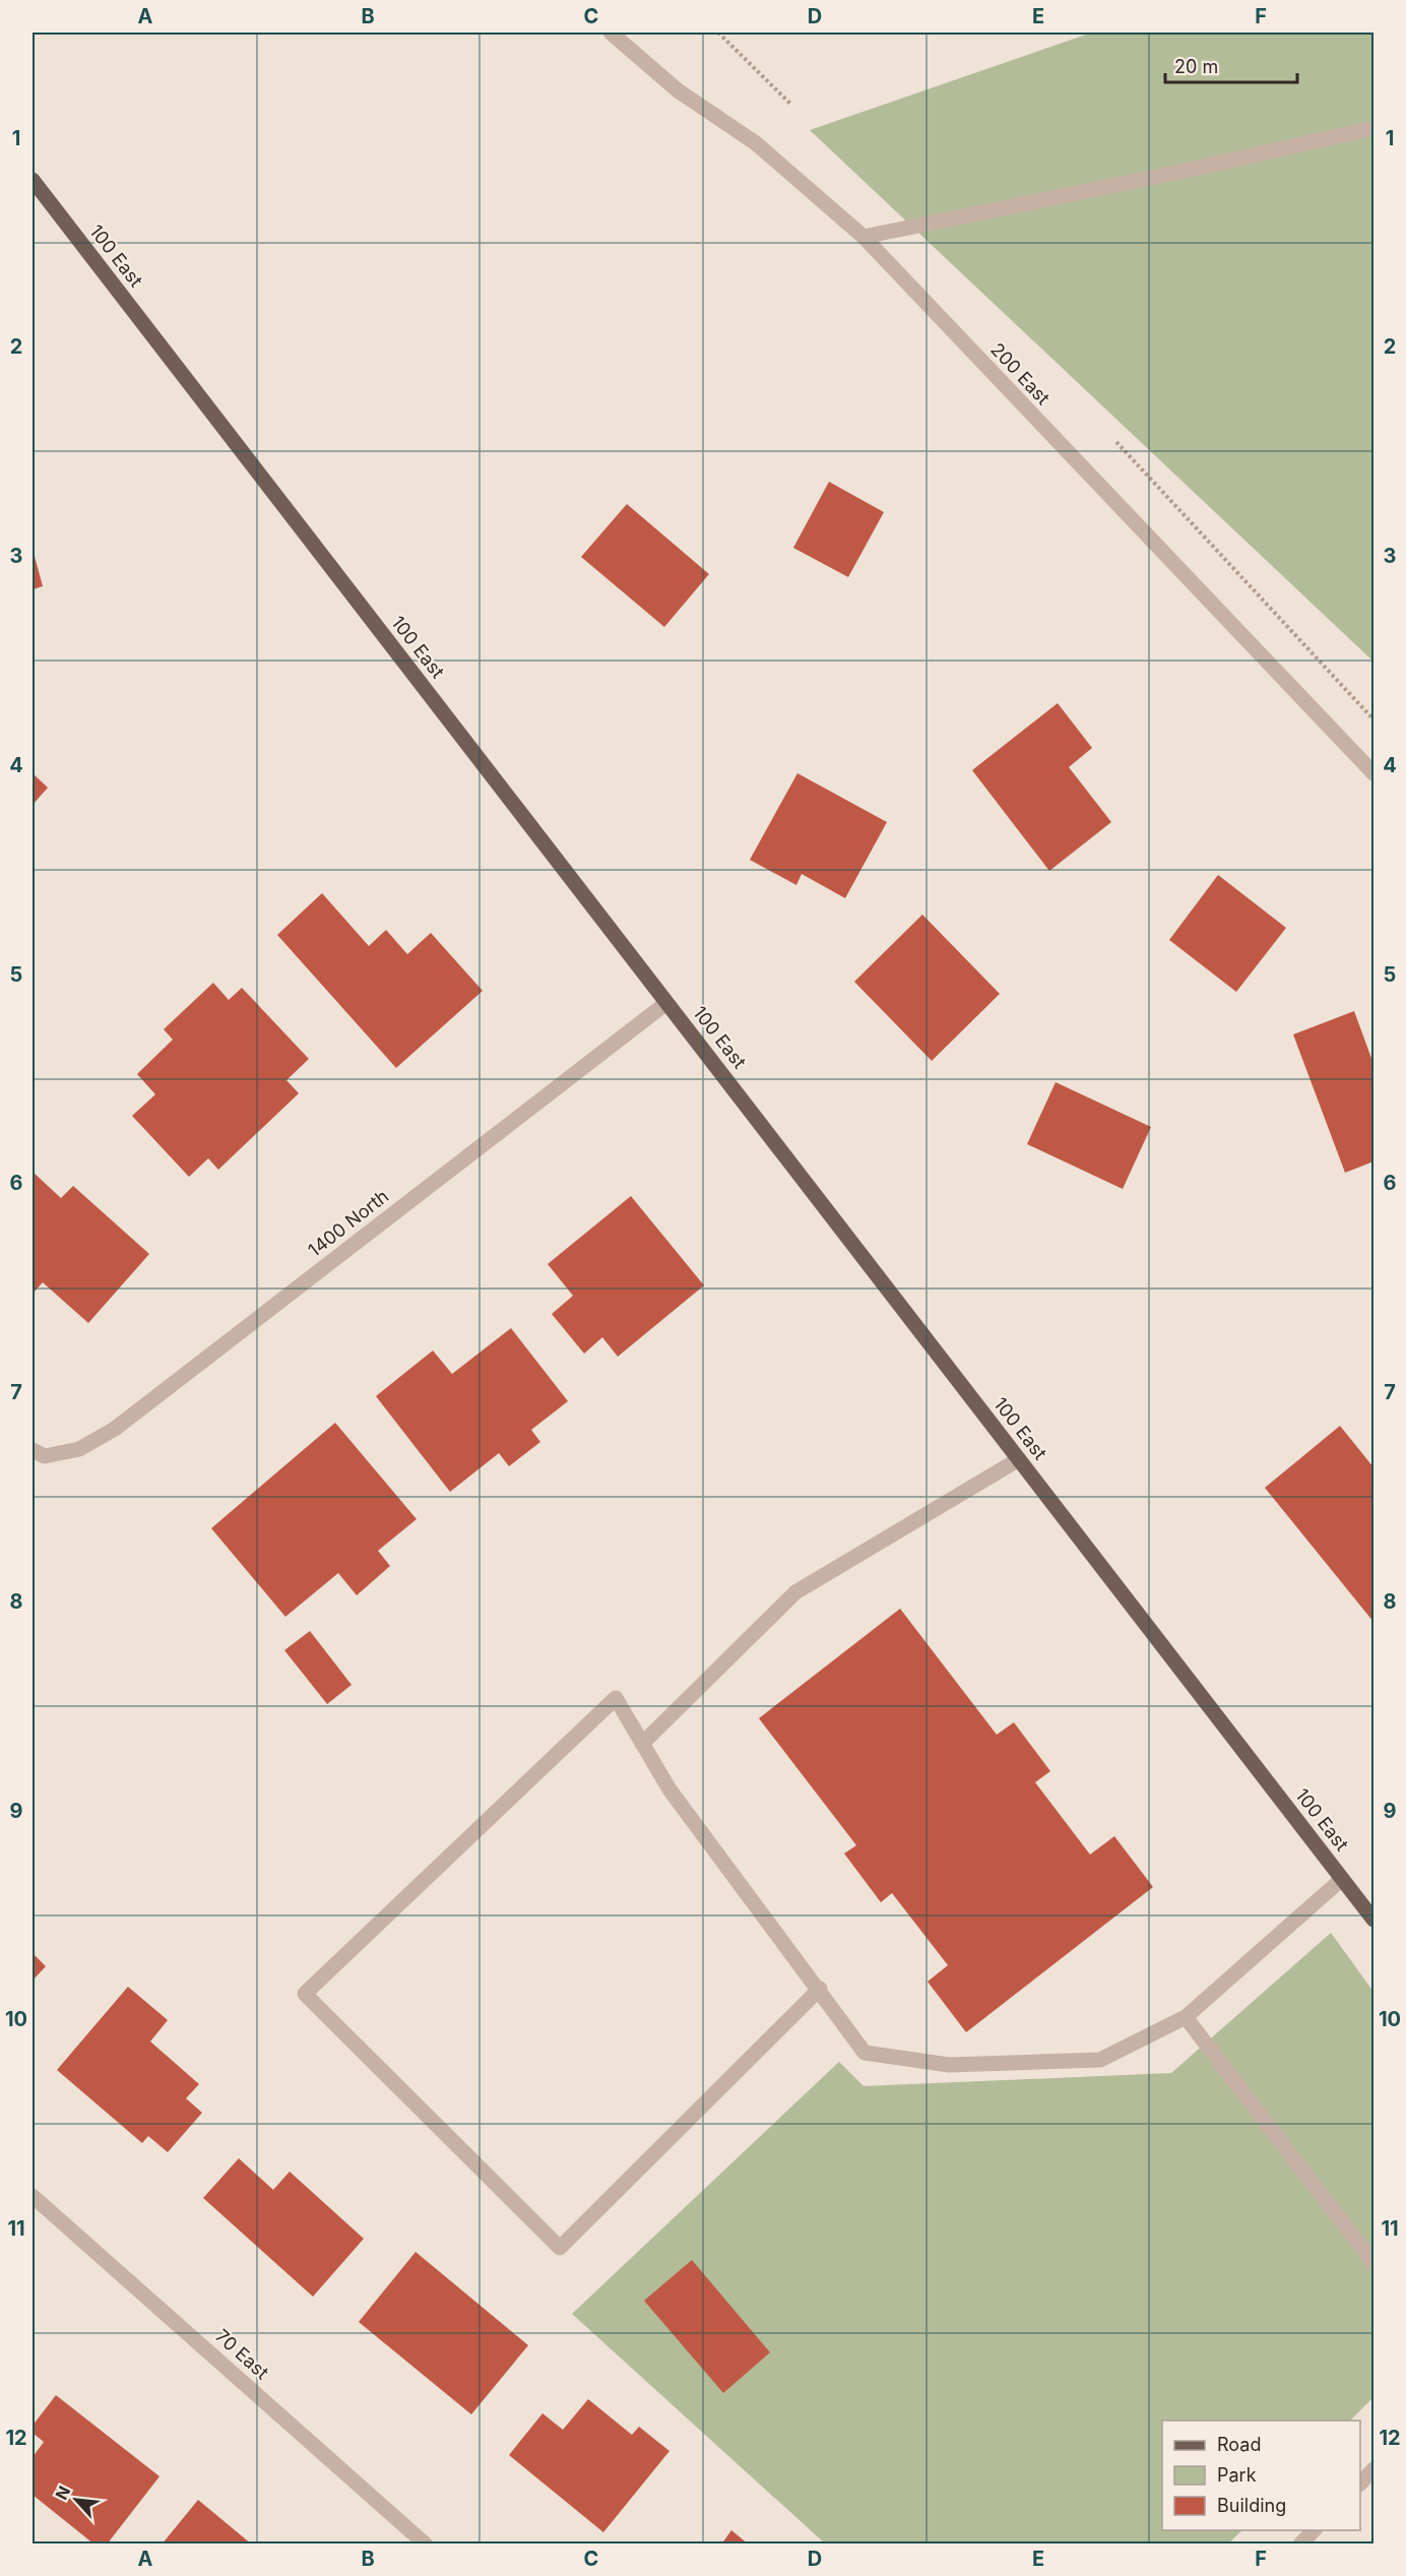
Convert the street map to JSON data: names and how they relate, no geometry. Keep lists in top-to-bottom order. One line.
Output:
{"streets":{"main road":["100 East"],"street":["200 East","1400 North","70 East"]},"crossings":[["100 East","1400 North"]],"legend":["Road","Park","Building"],"scale_bar":"20 m","north":"top left","grid":{"columns":["A","B","C","D","E","F"],"rows":["1","2","3","4","5","6","7","8","9","10","11","12"]}}
